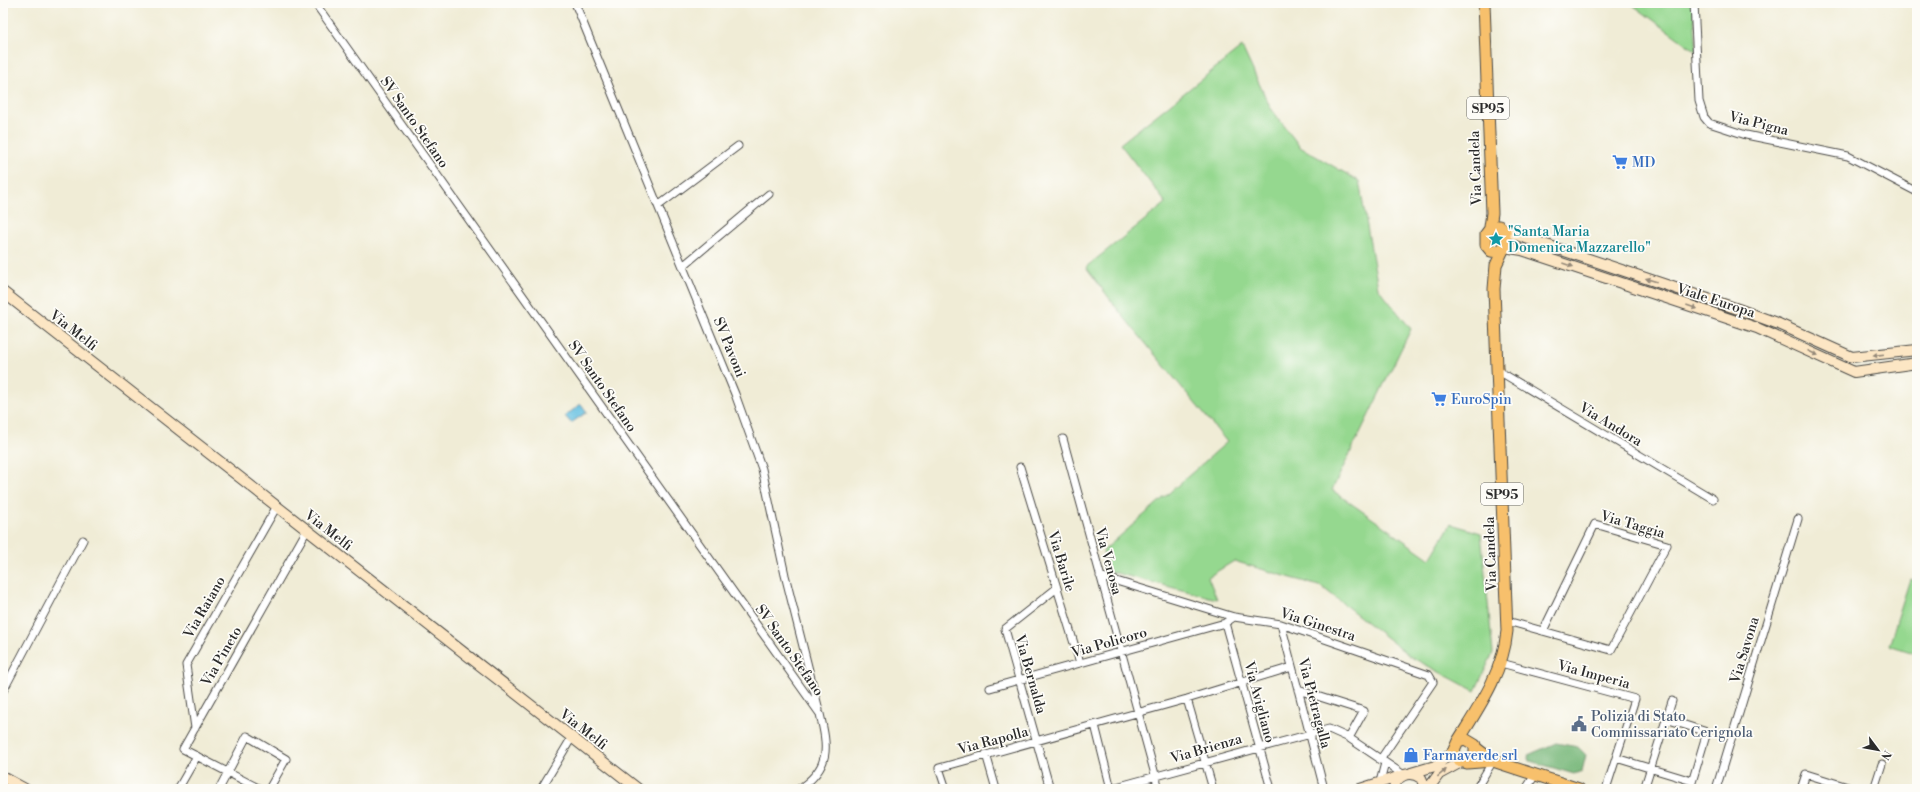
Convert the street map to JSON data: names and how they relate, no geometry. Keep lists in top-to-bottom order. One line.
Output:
{"streets":{"main road":["SP95","Via Candela","Viale Europa","Via Melfi"],"street":["SV Santo Stefano","Via Pigna","SV Pavoni","Via Andora","Via Taggia","Via Barile","Via Venosa","Via Raiano","Via Ginestra","Via Policoro","Via Savona","Via Pineto","Via Bernalda","Via Imperia","Via Avigliano","Via Pietragalla","Via Rapolla","Via Brienza"]},"crossings":[["SV Santo Stefano","SV Pavoni"],["Via Candela","Viale Europa"],["Via Candela","Via Andora"],["Via Candela","Via Taggia"],["Via Candela","Via Imperia"],["Via Melfi","Via Raiano"],["Via Melfi","Via Pineto"],["Via Barile","Via Policoro"],["Via Barile","Via Bernalda"],["Via Venosa","Via Ginestra"],["Via Venosa","Via Policoro"],["Via Venosa","Via Rapolla"],["Via Venosa","Via Brienza"],["Via Raiano","Via Pineto"],["Via Ginestra","Via Policoro"],["Via Ginestra","Via Pietragalla"],["Via Ginestra","Via Brienza"],["Via Policoro","Via Bernalda"],["Via Policoro","Via Avigliano"],["Via Bernalda","Via Rapolla"],["Via Avigliano","Via Brienza"],["Via Pietragalla","Via Brienza"]],"places":{"supermarket":["MD","EuroSpin"],"place":["\"Santa Maria Domenica Mazzarello\""],"public building":["Polizia di Stato Commissariato Cerignola"],"shop":["Farmaverde srl"]},"north":"bottom right"}
